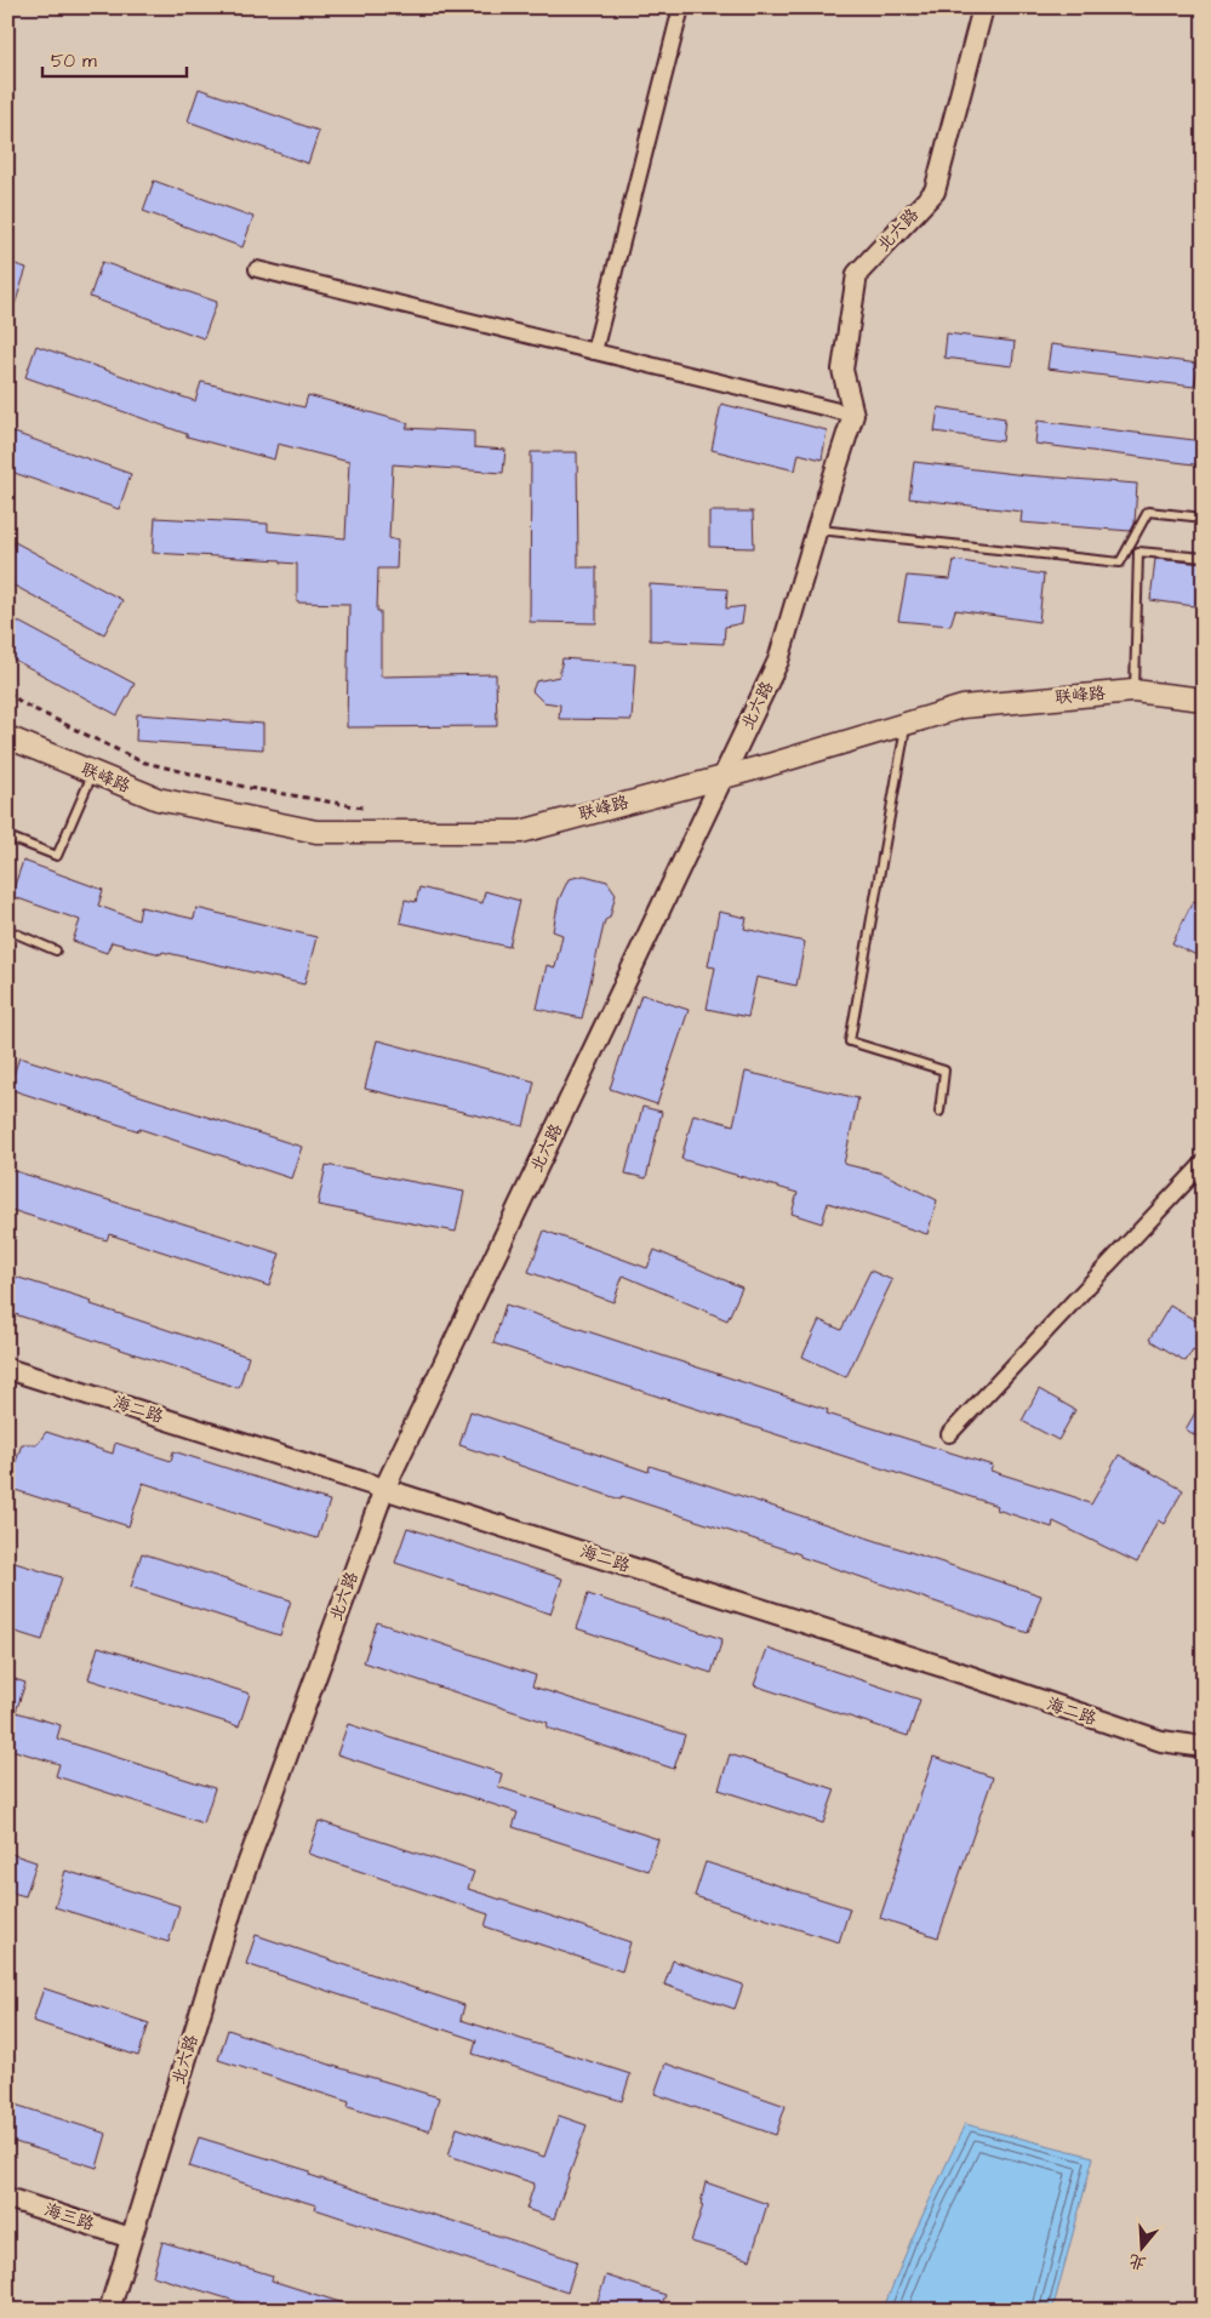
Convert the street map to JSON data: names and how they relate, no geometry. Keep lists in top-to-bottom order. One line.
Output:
{"streets":{"main road":["联峰路"],"street":["北六路","海二路","海三路"]},"crossings":[["北六路","联峰路"],["北六路","海二路"],["北六路","海三路"]],"scale_bar":"50 m","north":"bottom"}
